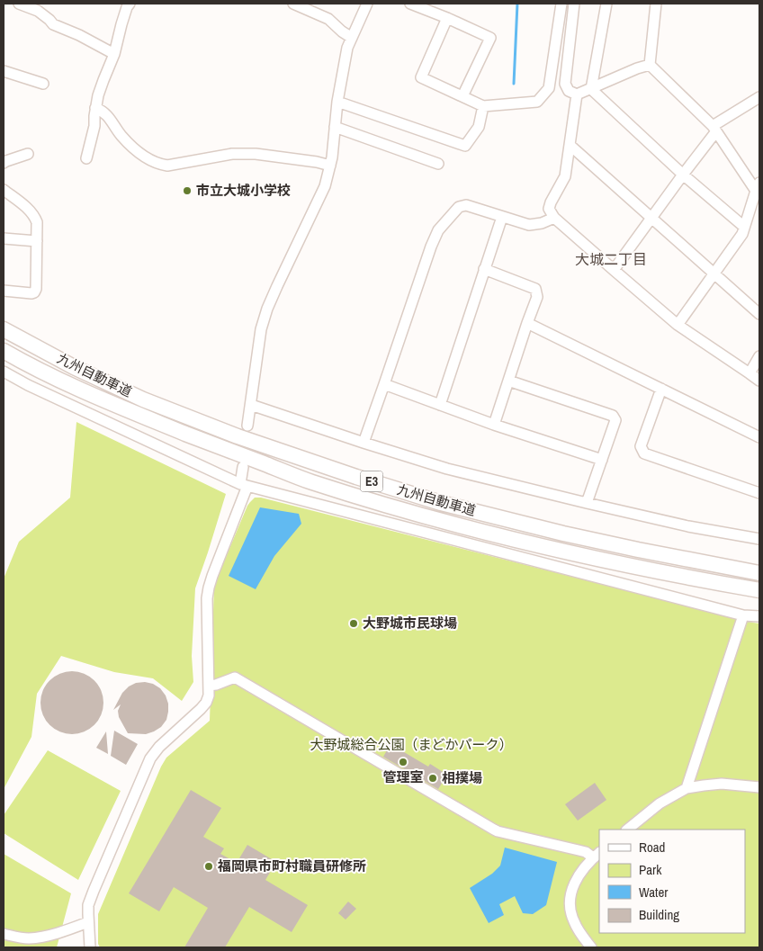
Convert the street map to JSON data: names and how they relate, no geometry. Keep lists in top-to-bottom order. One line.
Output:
{"streets":{"highway":["九州自動車道","E3"]},"districts":["大城二丁目"],"parks":["大野城総合公園（まどかパーク）"],"places":["市立大城小学校","大野城市民球場","管理室","相撲場","福岡県市町村職員研修所"],"legend":["Road","Park","Water","Building"]}
